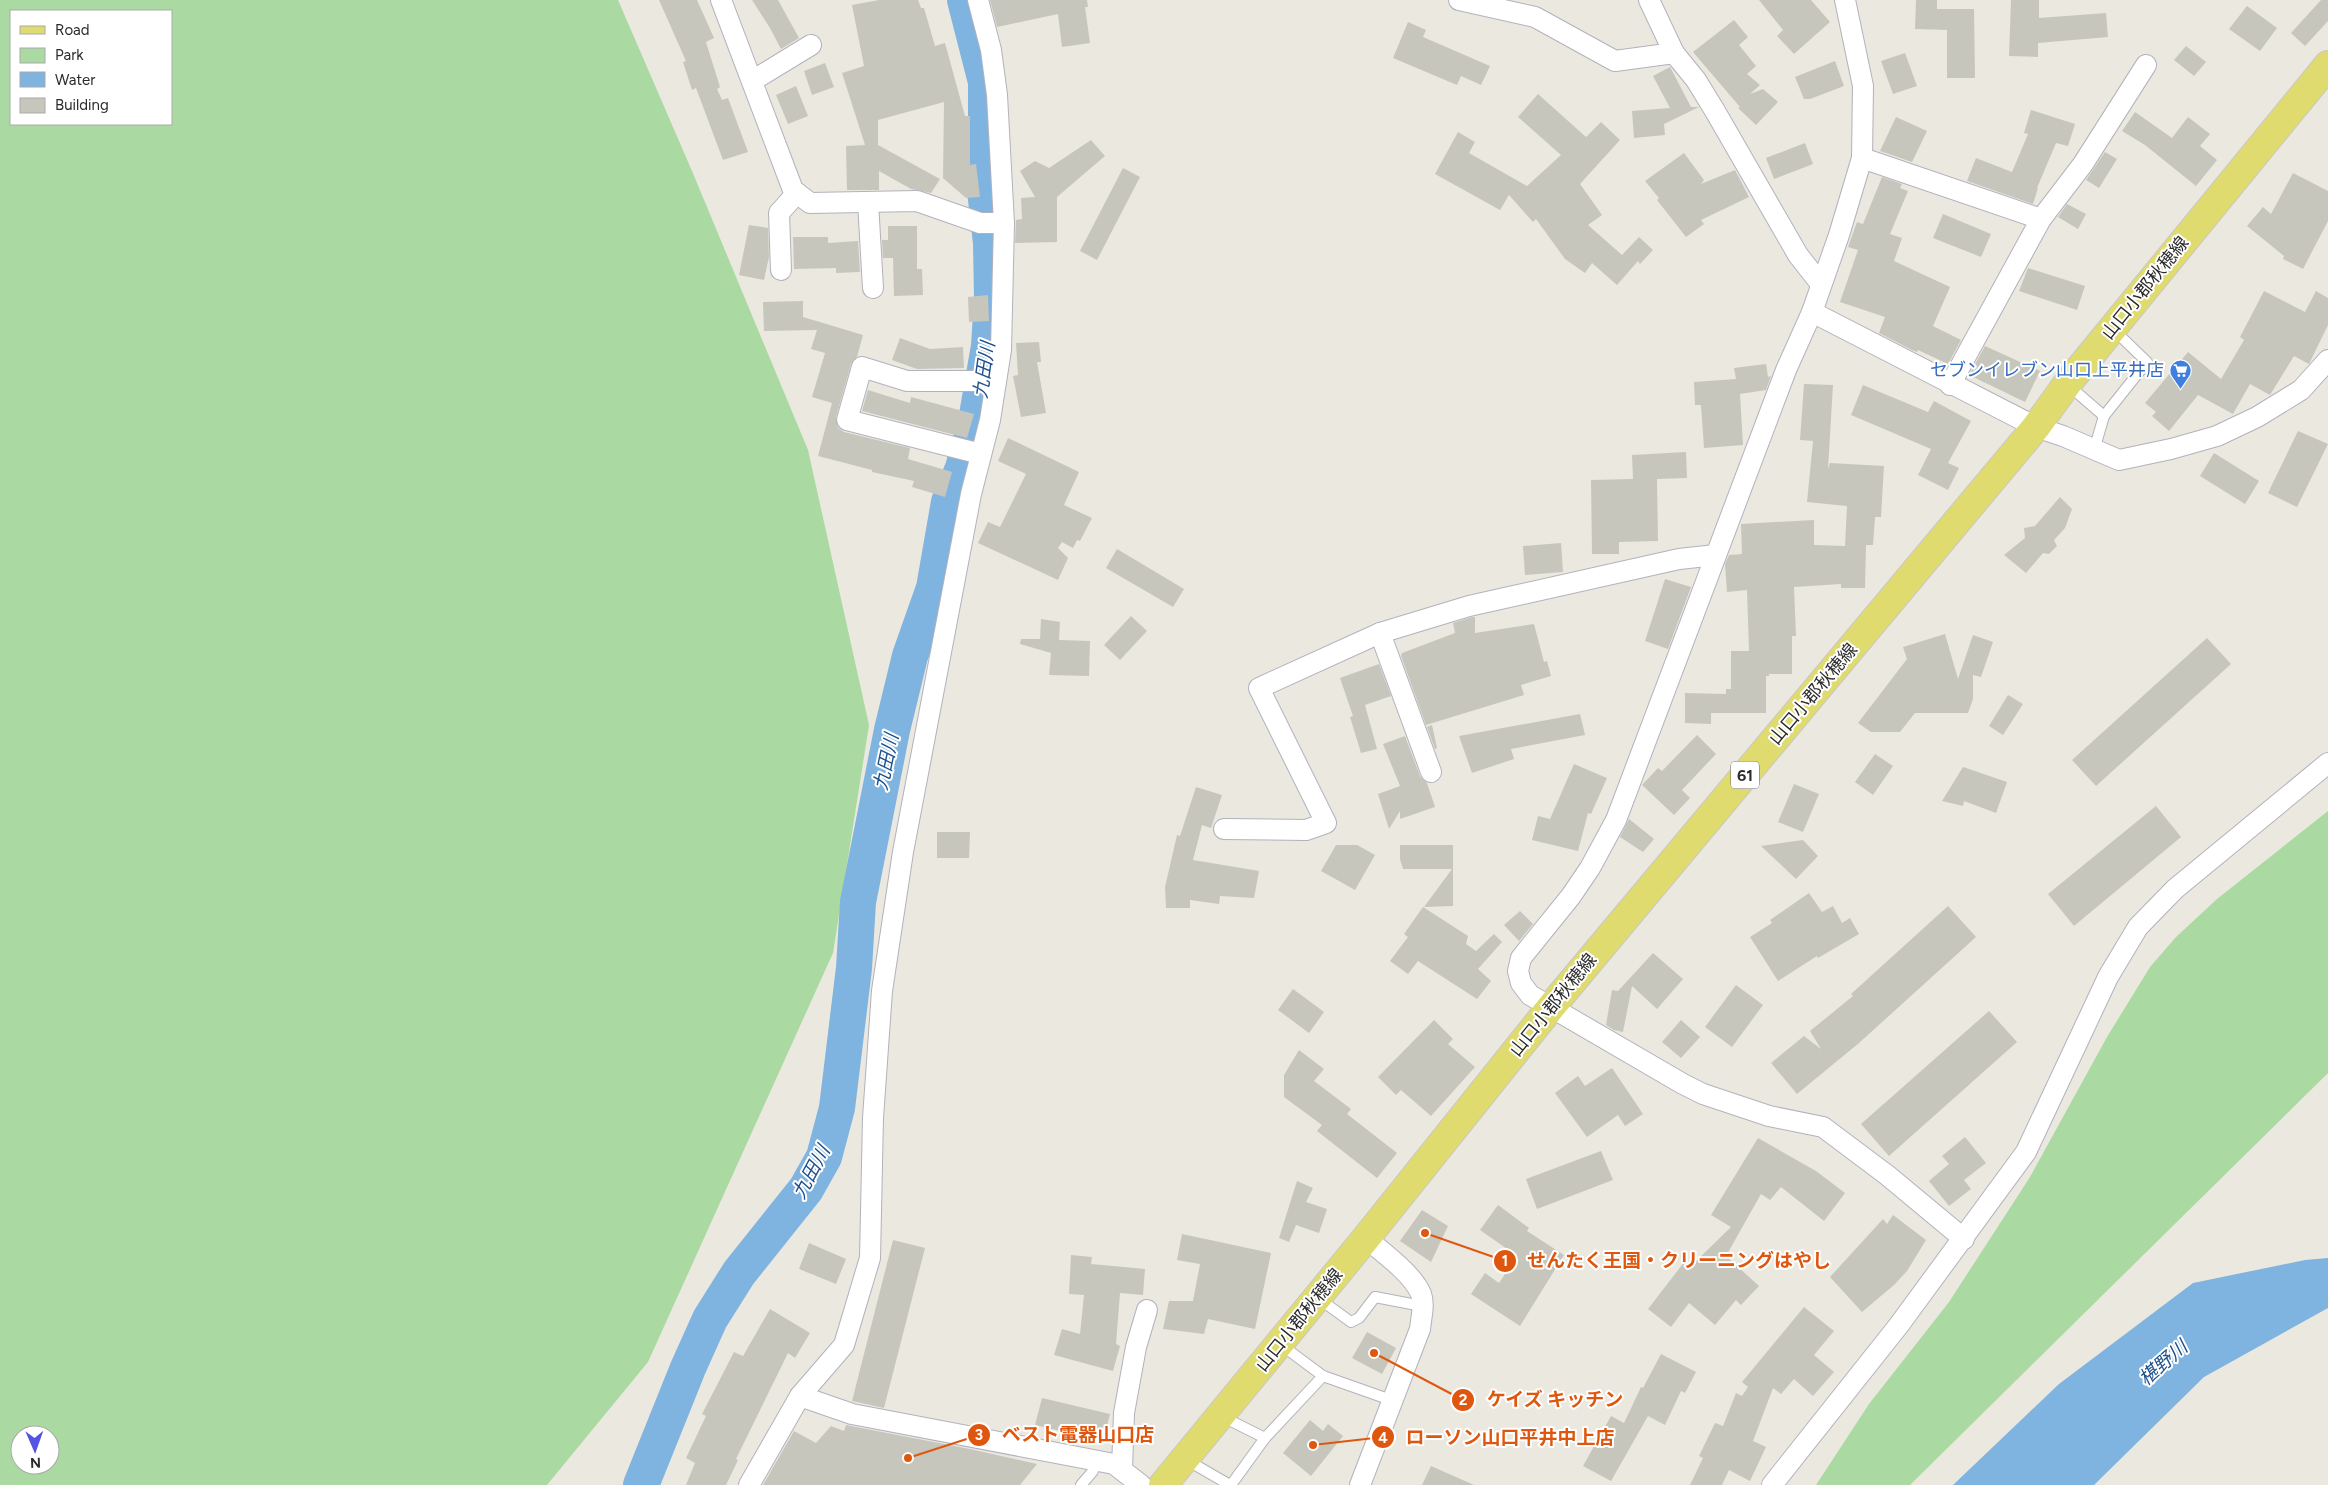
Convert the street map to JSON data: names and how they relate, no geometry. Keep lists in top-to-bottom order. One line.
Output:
{"streets":{"main road":["山口小郡秋穂線","61"]},"water":["九田川","椹野川"],"places":{"supermarket":["セブンイレブン山口上平井店"],"other":["せんたく王国・クリーニングはやし","ケイズ キッチン","ローソン山口平井中上店","ベスト電器山口店"]},"legend":["Road","Park","Water","Building"],"north":"bottom"}
